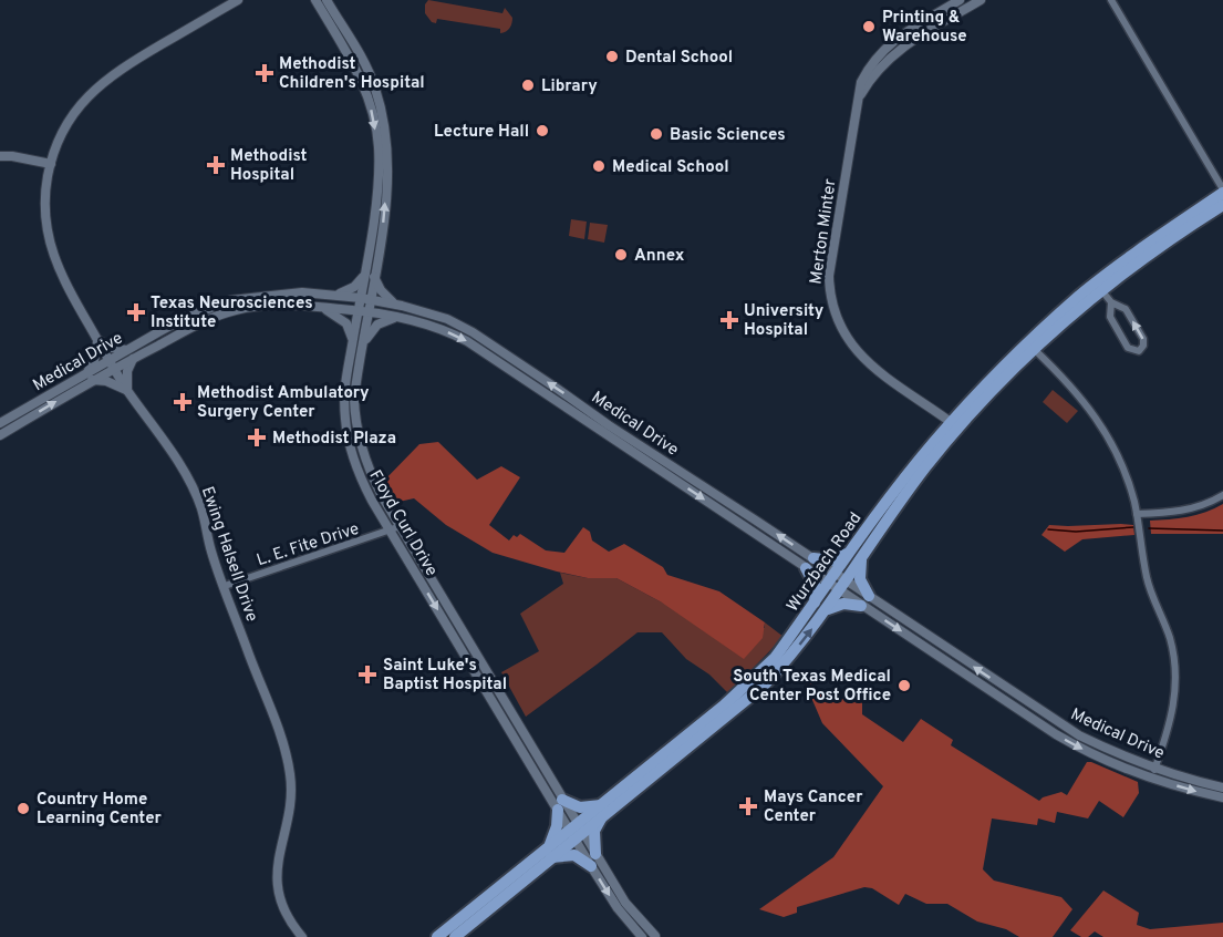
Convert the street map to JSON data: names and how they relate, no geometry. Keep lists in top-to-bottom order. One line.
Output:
{"streets":{"main road":["Wurzbach Road"],"street":["Merton Minter","Medical Drive","Floyd Curl Drive","L. E. Fite Drive","Ewing Halsell Drive"]},"crossings":[["Merton Minter","Wurzbach Road"],["Medical Drive","Floyd Curl Drive"],["Medical Drive","Ewing Halsell Drive"],["Medical Drive","Wurzbach Road"],["Floyd Curl Drive","L. E. Fite Drive"],["Floyd Curl Drive","Wurzbach Road"],["L. E. Fite Drive","Ewing Halsell Drive"]],"places":{"other":["Printing & Warehouse","Dental School","Library","Lecture Hall","Basic Sciences","Medical School","Annex","South Texas Medical Center Post Office","Country Home Learning Center"],"health":["Methodist Children's Hospital","Methodist Hospital","Texas Neurosciences Institute","University Hospital","Methodist Ambulatory Surgery Center","Methodist Plaza","Saint Luke's Baptist Hospital","Mays Cancer Center"]}}
